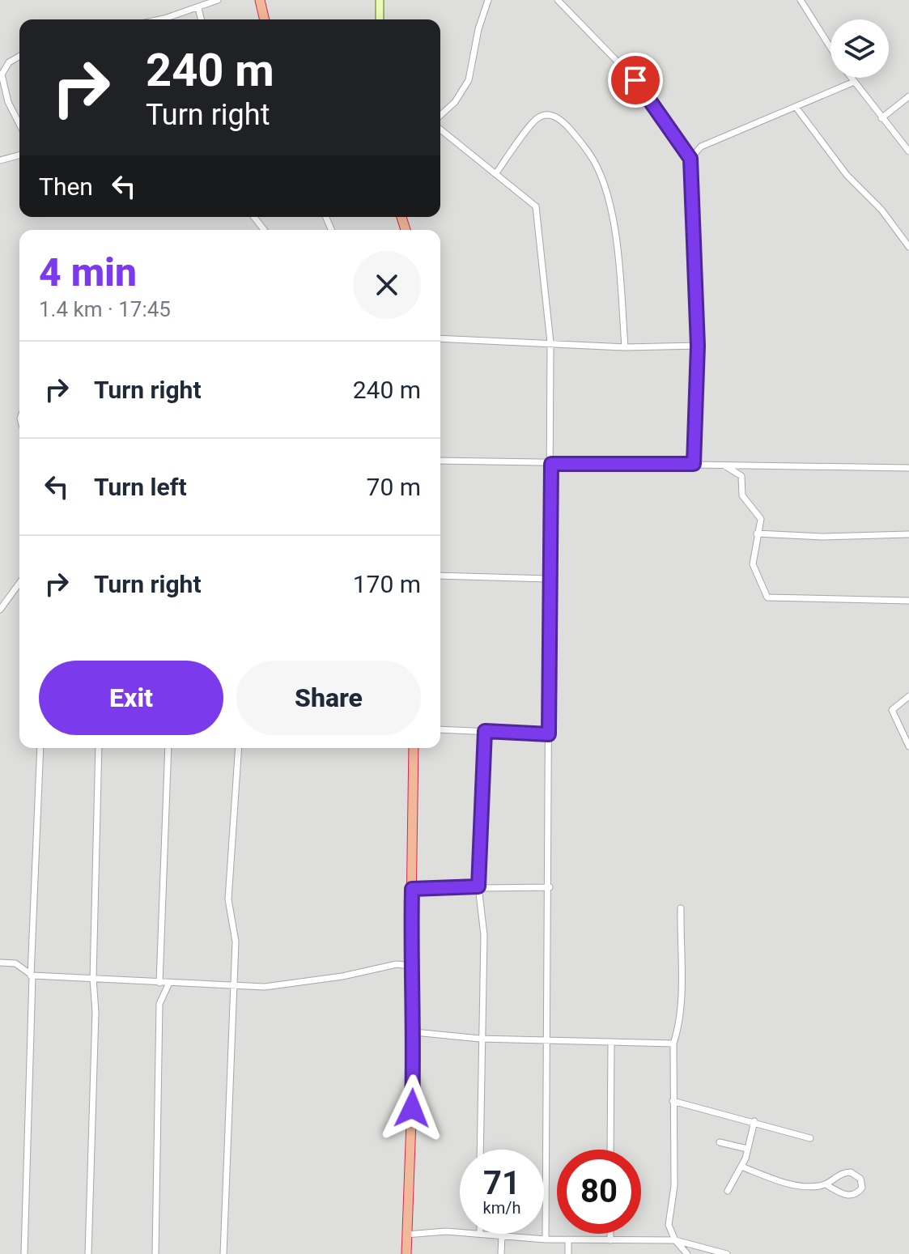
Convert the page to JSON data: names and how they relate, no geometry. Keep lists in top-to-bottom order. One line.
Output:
{"page":{"turn":["240 m","Turn right"],"then":"Then","heading":["4 min","1.4 km · 17:45"],"list":[{"name":"Turn right","value":"240 m"},{"name":"Turn left","value":"70 m"},{"name":"Turn right","value":"170 m"}],"buttons":["Exit","Share"],"speed":"71 km/h","limit":"80"}}
